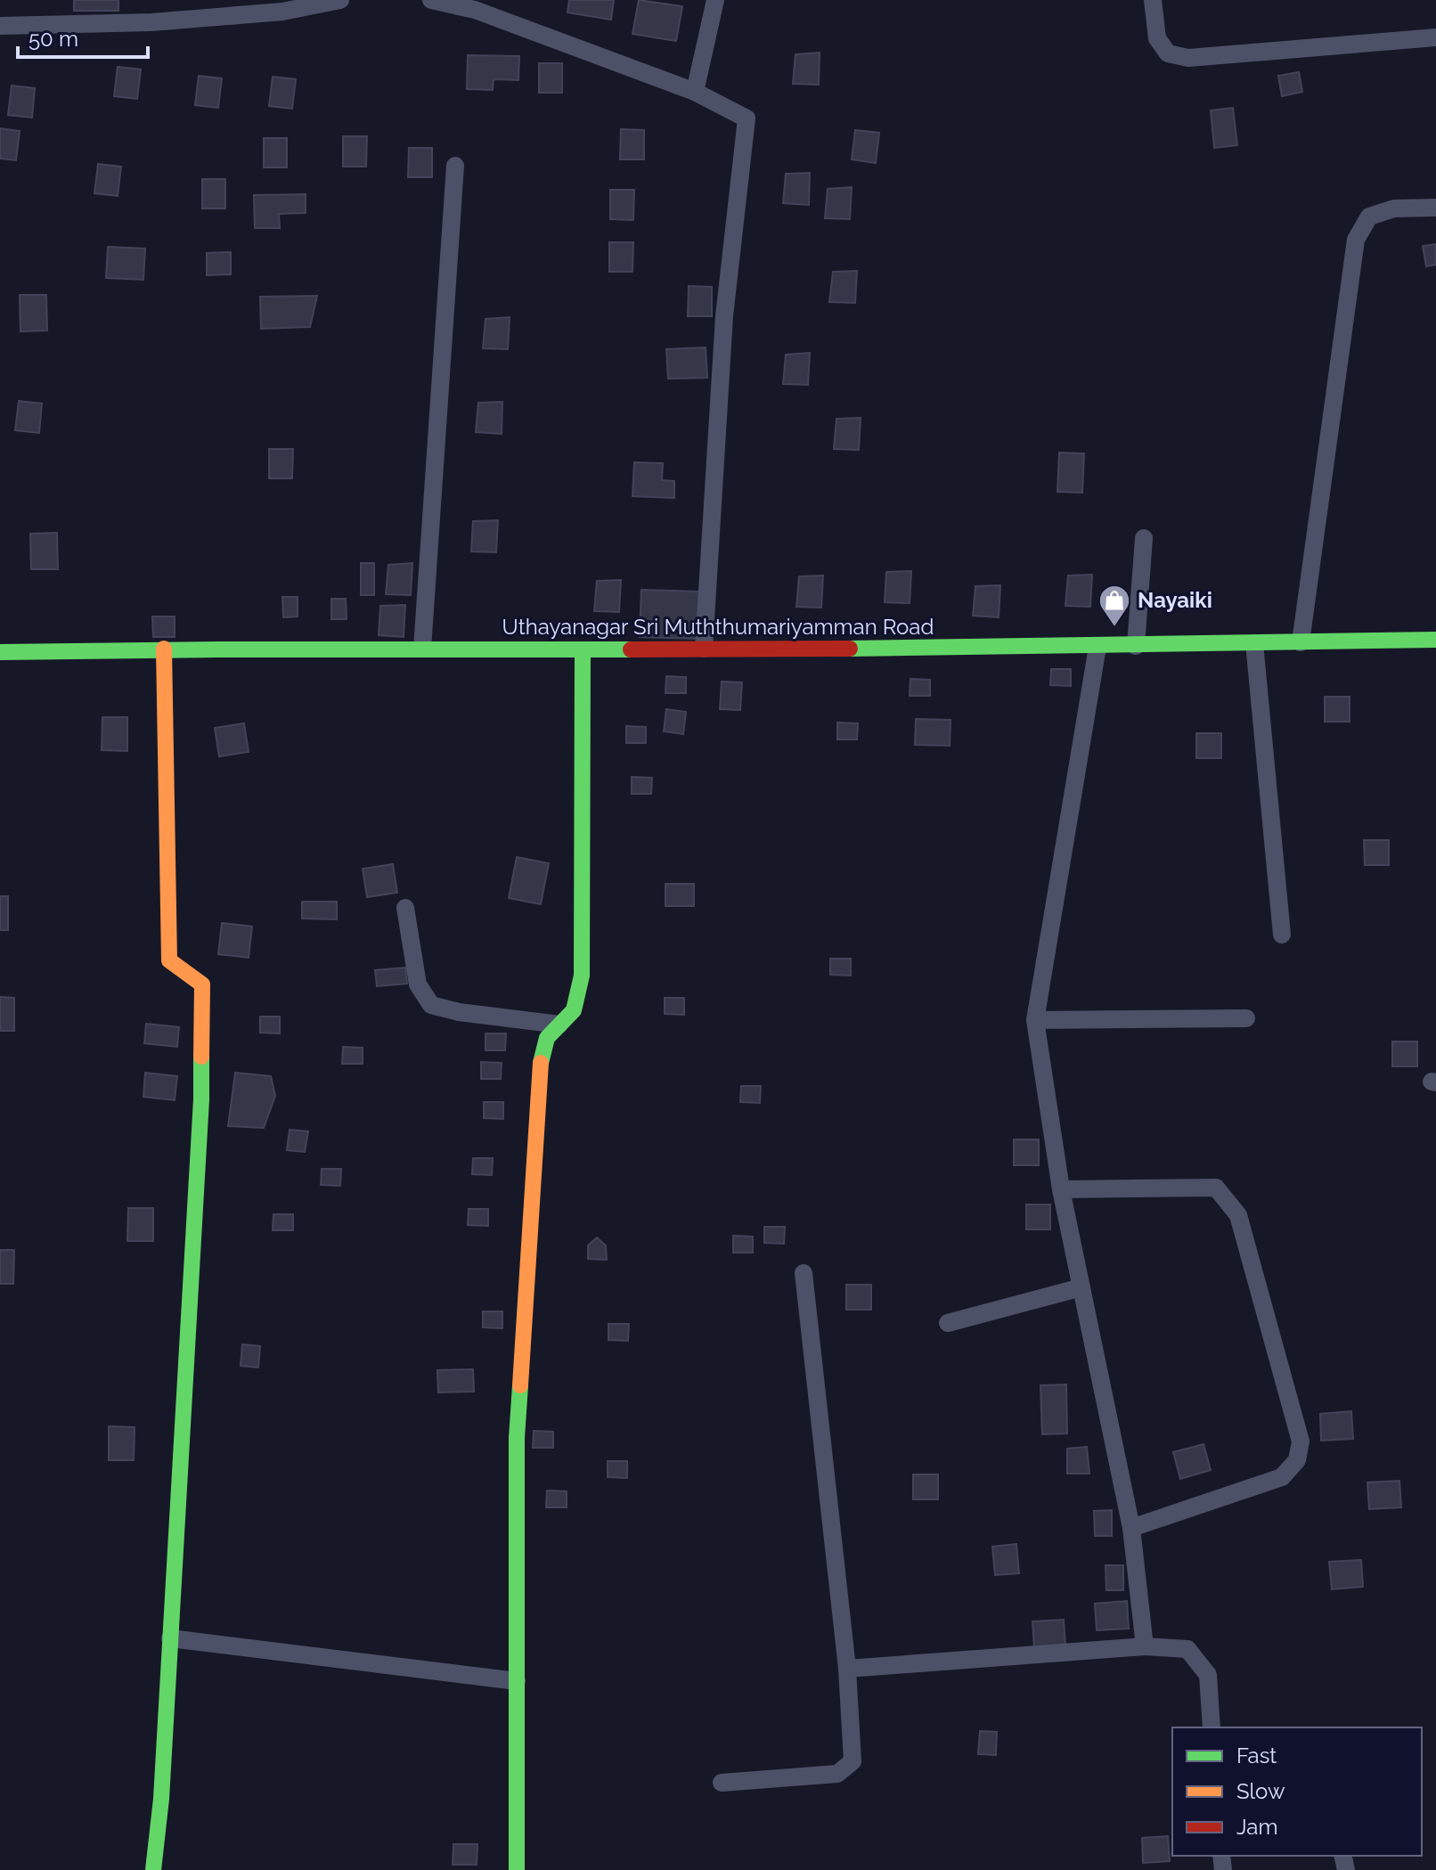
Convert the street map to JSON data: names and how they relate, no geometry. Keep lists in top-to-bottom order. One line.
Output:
{"streets":{"street":["Uthayanagar Sri Muththumariyamman Road"]},"places":{"shop":["Nayaiki"]},"legend":["Fast","Slow","Jam"],"scale_bar":"50 m"}
